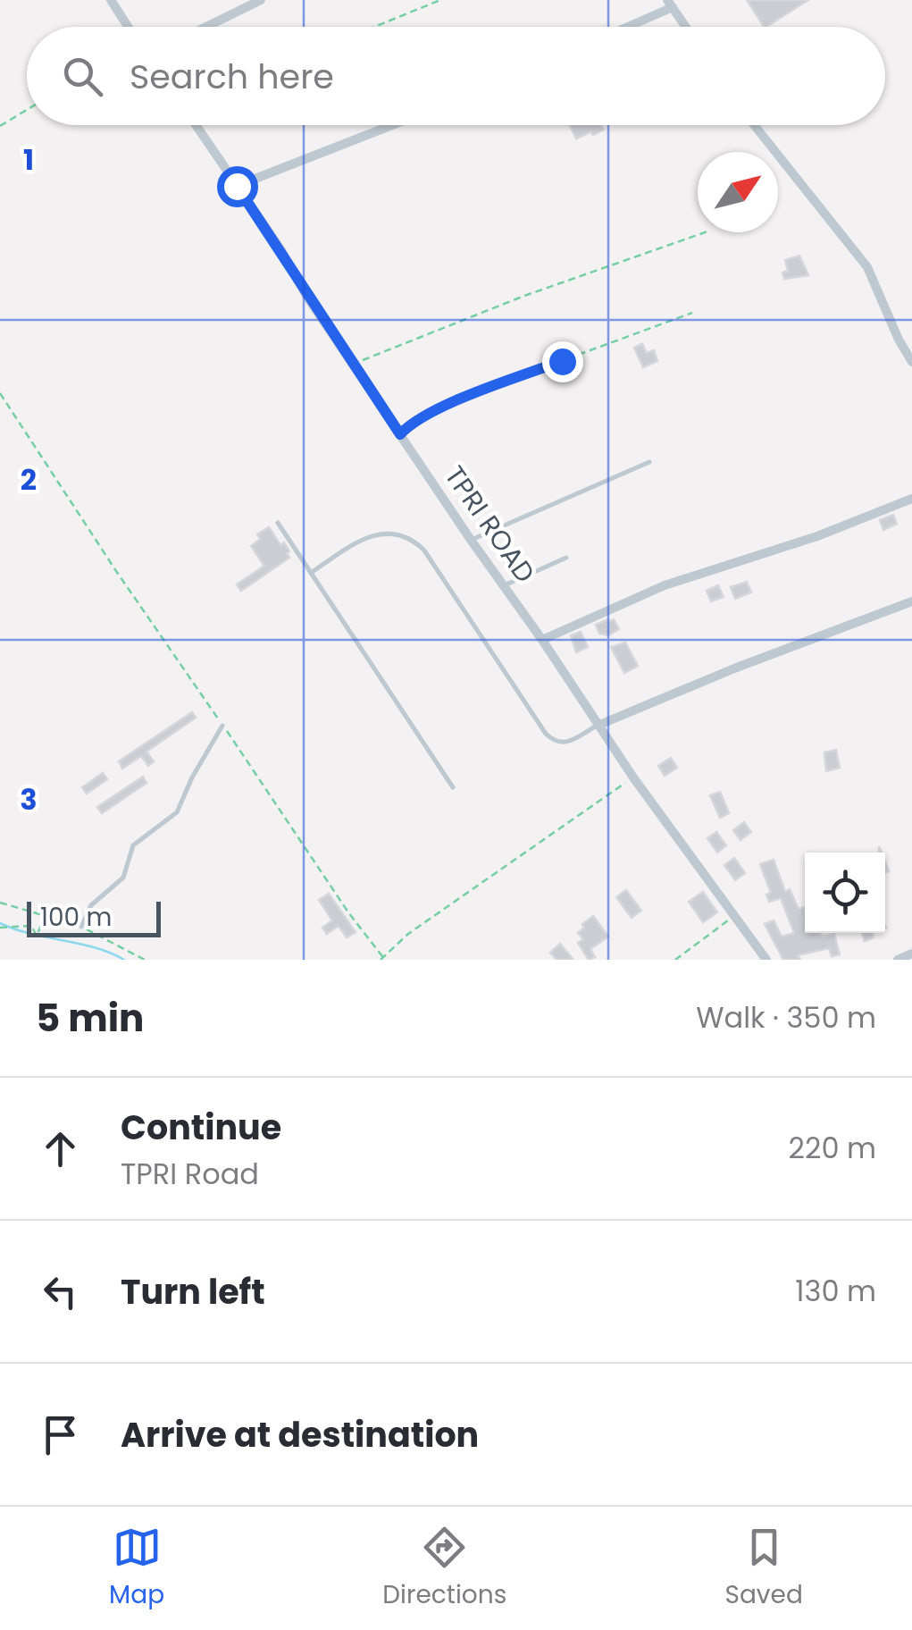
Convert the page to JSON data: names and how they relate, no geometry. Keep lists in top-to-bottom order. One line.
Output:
{"streets":{"street":["TPRI ROAD"]},"scale_bar":"100 m","north":"top right","page":{"search":"Search here","scale":"100 m","heading":["5 min","Walk · 350 m"],"list":[["Continue","TPRI Road","220 m"],["Turn left","130 m"],"Arrive at destination"],"nav":["Map","Directions","Saved"]},"grid":{"rows":["1","2","3"]}}
